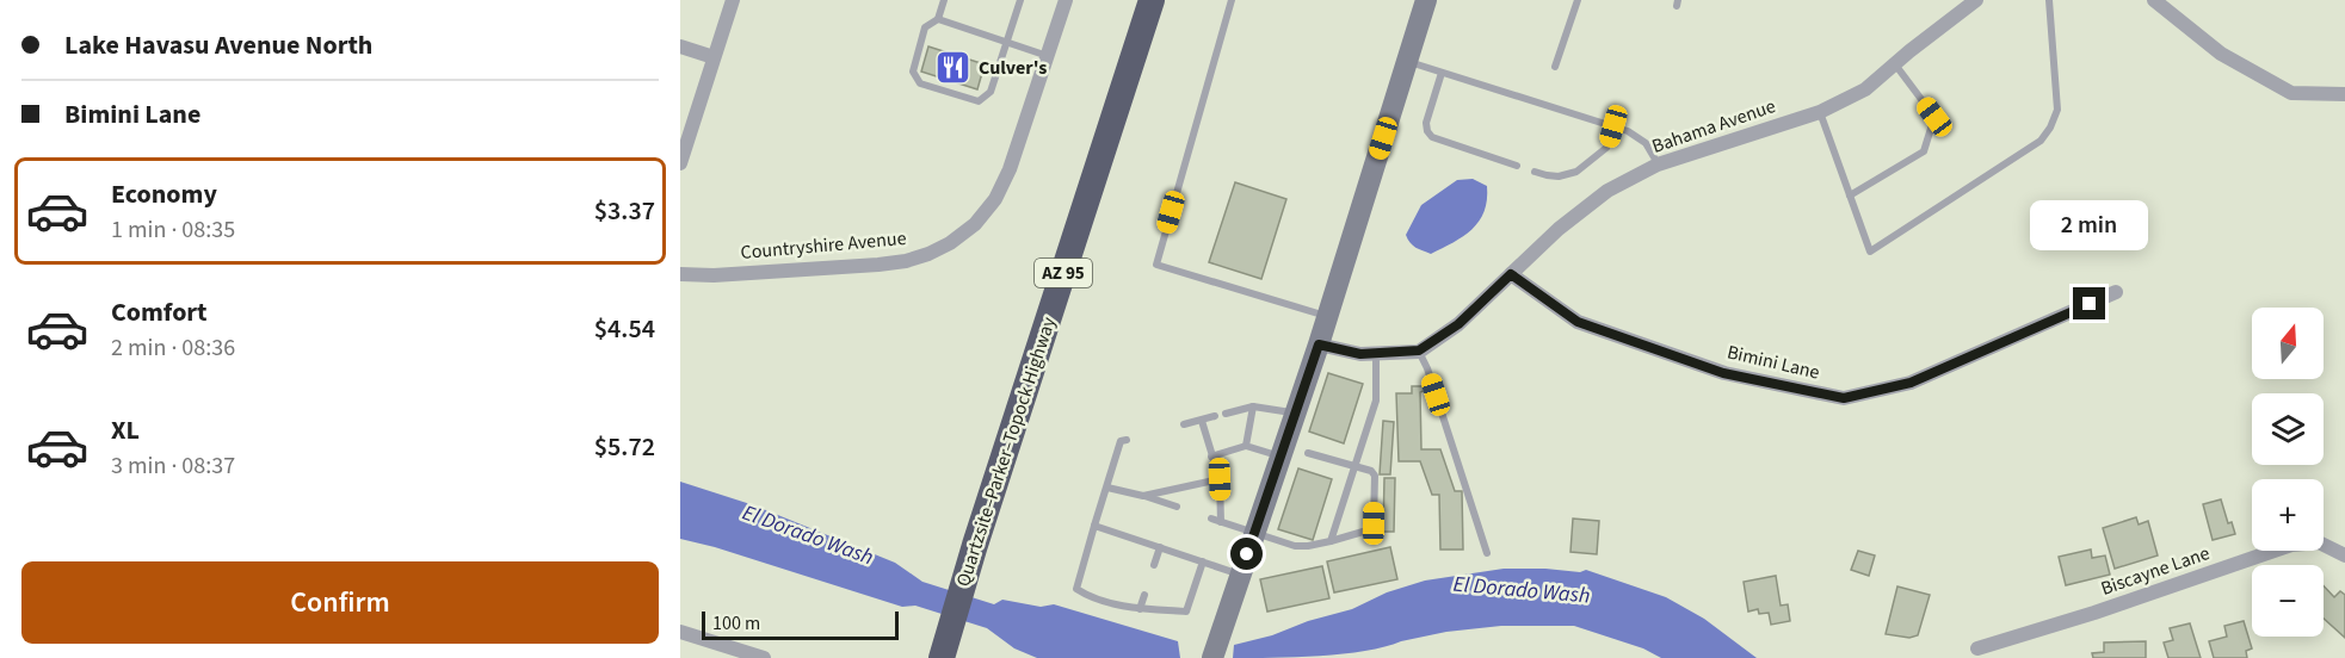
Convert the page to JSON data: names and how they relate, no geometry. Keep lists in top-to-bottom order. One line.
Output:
{"streets":{"highway":["AZ 95","Quartzsite–Parker–Topock Highway"],"street":["Bahama Avenue","Countryshire Avenue","Bimini Lane","Biscayne Lane"]},"crossings":[["Bahama Avenue","Bimini Lane"]],"water":["El Dorado Wash"],"places":{"restaurant":["Culver's"]},"scale_bar":"100 m","north":"top","page":{"banner":["Lake Havasu Avenue North","Bimini Lane"],"list":[{"name":"Economy","note":"1 min · 08:35","value":"$3.37"},{"name":"Comfort","note":"2 min · 08:36","value":"$4.54"},{"name":"XL","note":"3 min · 08:37","value":"$5.72"}],"bubble":"2 min","map_buttons":["+","−"],"buttons":"Confirm","scale":"100 m"}}
